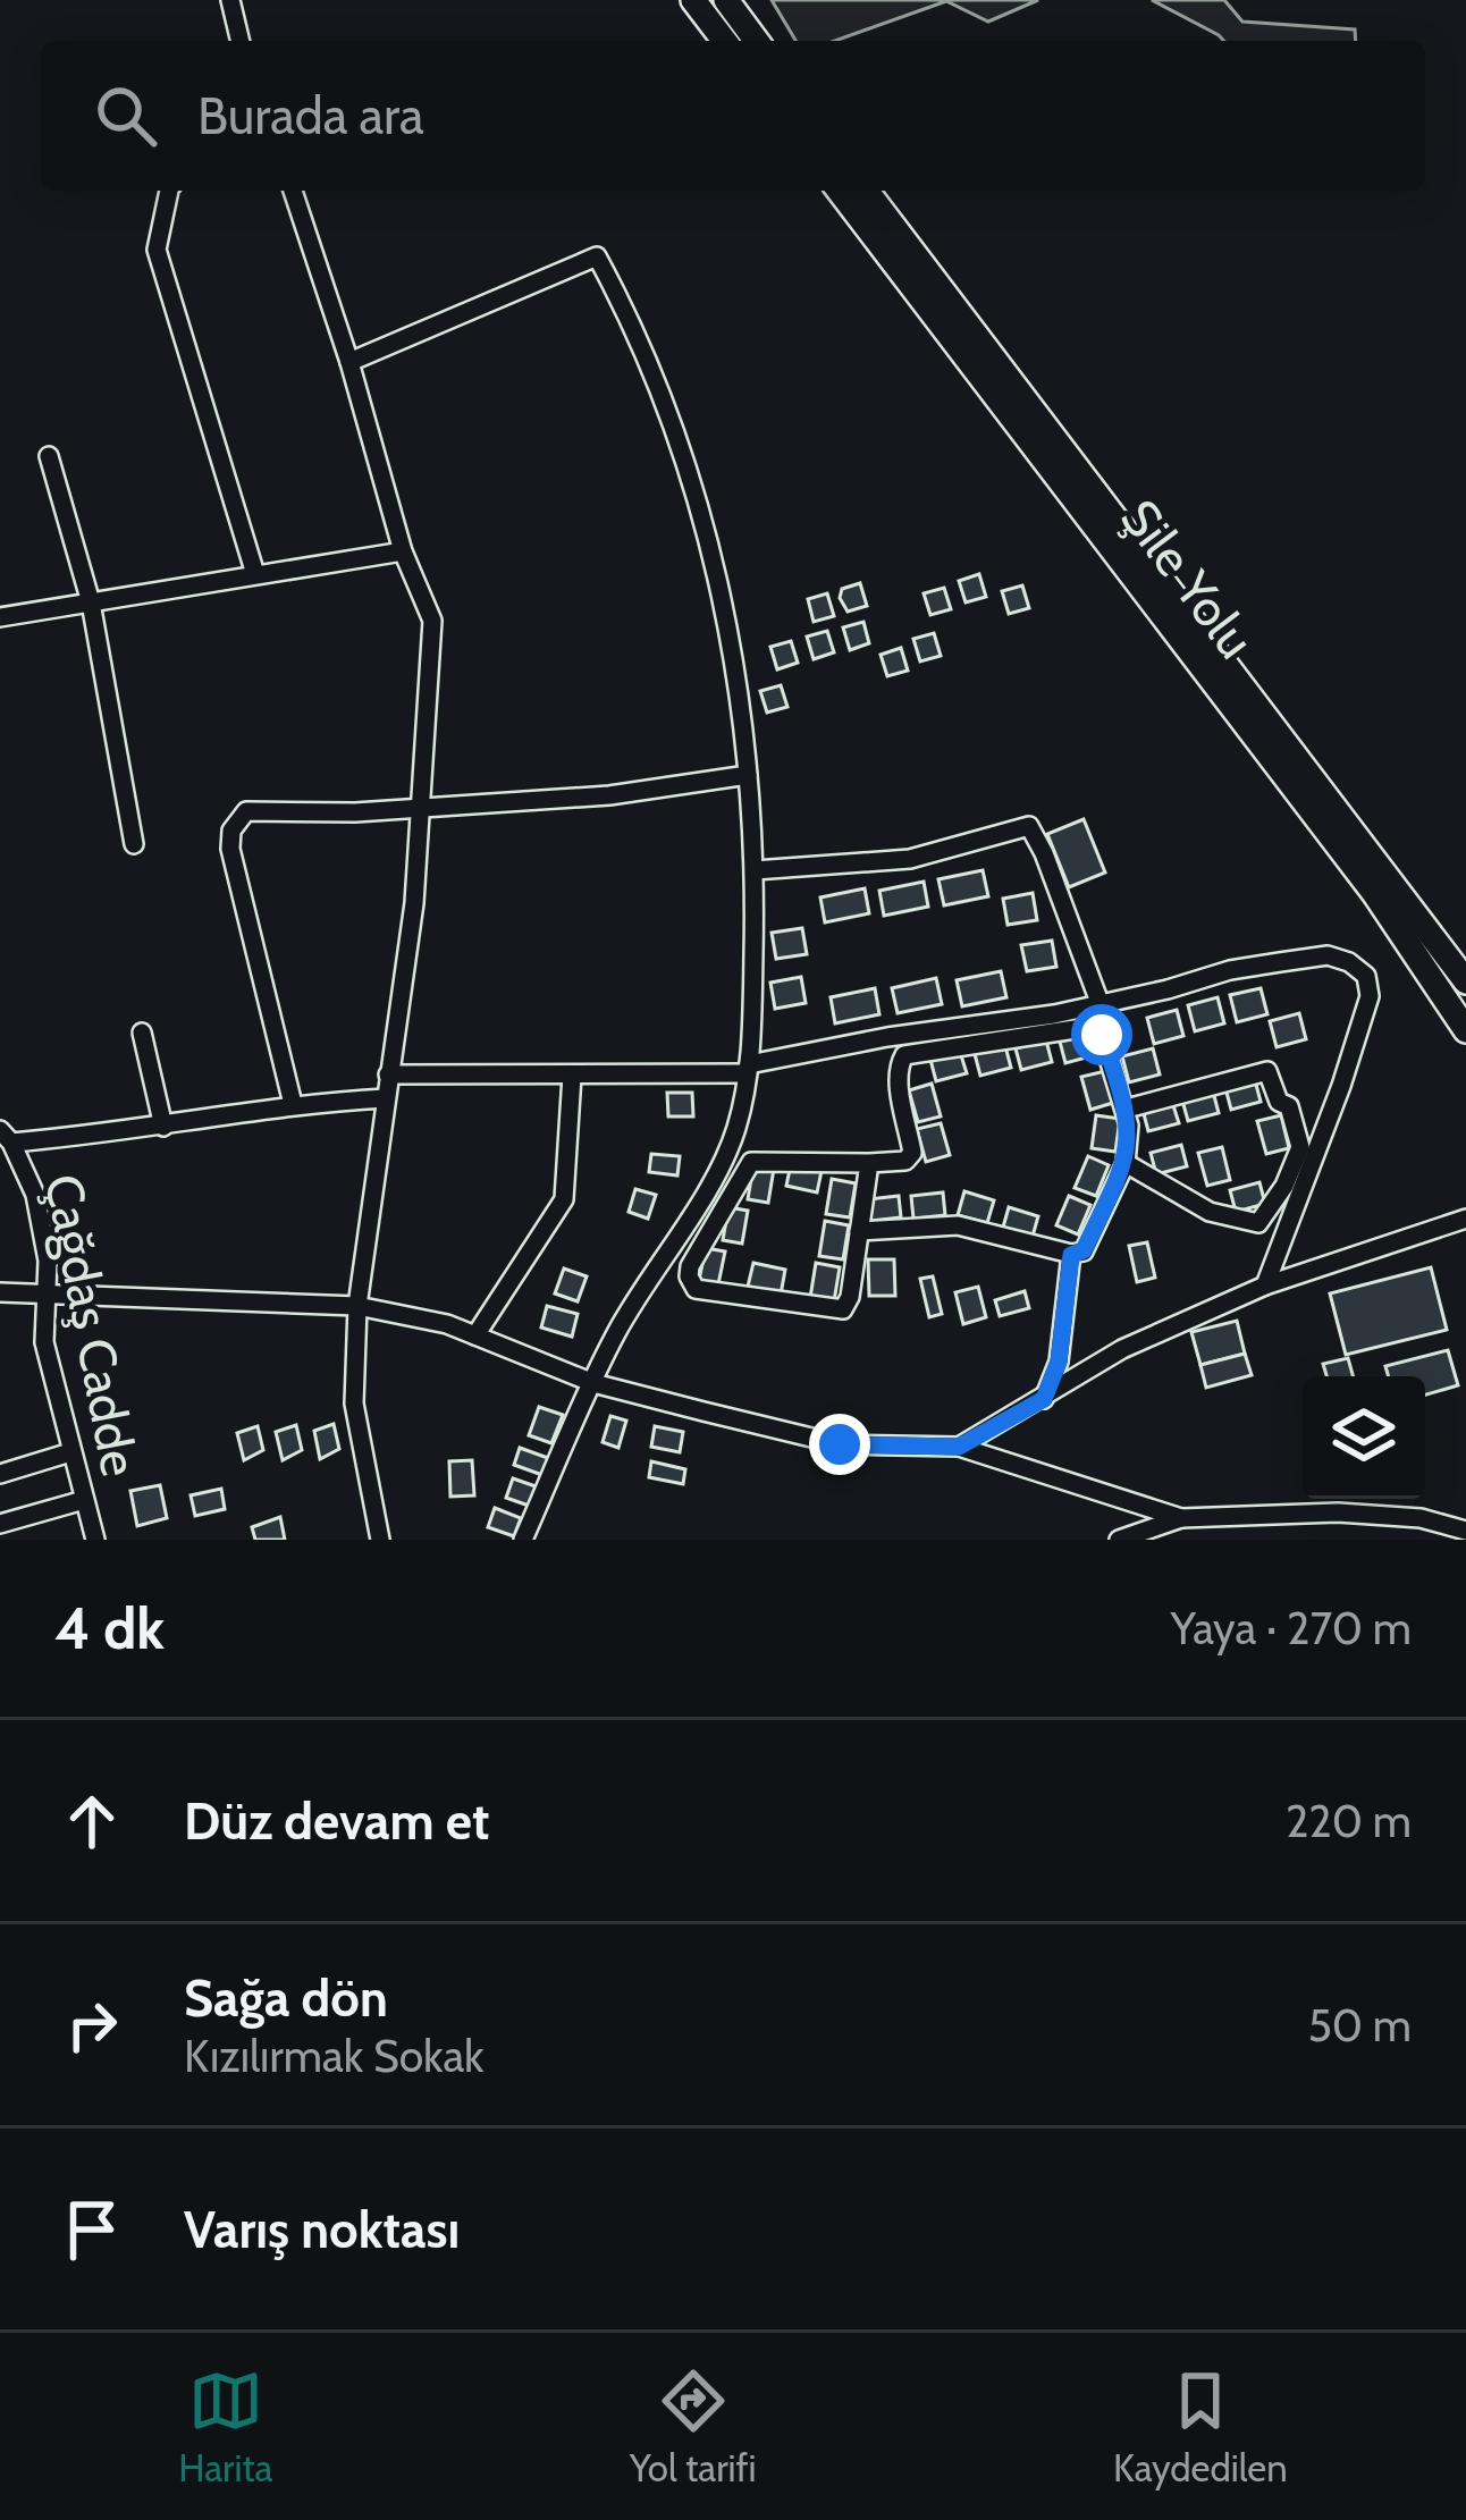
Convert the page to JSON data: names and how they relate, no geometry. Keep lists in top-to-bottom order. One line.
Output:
{"streets":{"highway":["Şile Yolu"],"street":["Çağdaş Cadde"]},"page":{"search":"Burada ara","heading":["4 dk","Yaya · 270 m"],"list":[["Düz devam et","220 m"],["Sağa dön","Kızılırmak Sokak","50 m"],"Varış noktası"],"nav":["Harita","Yol tarifi","Kaydedilen"]}}
